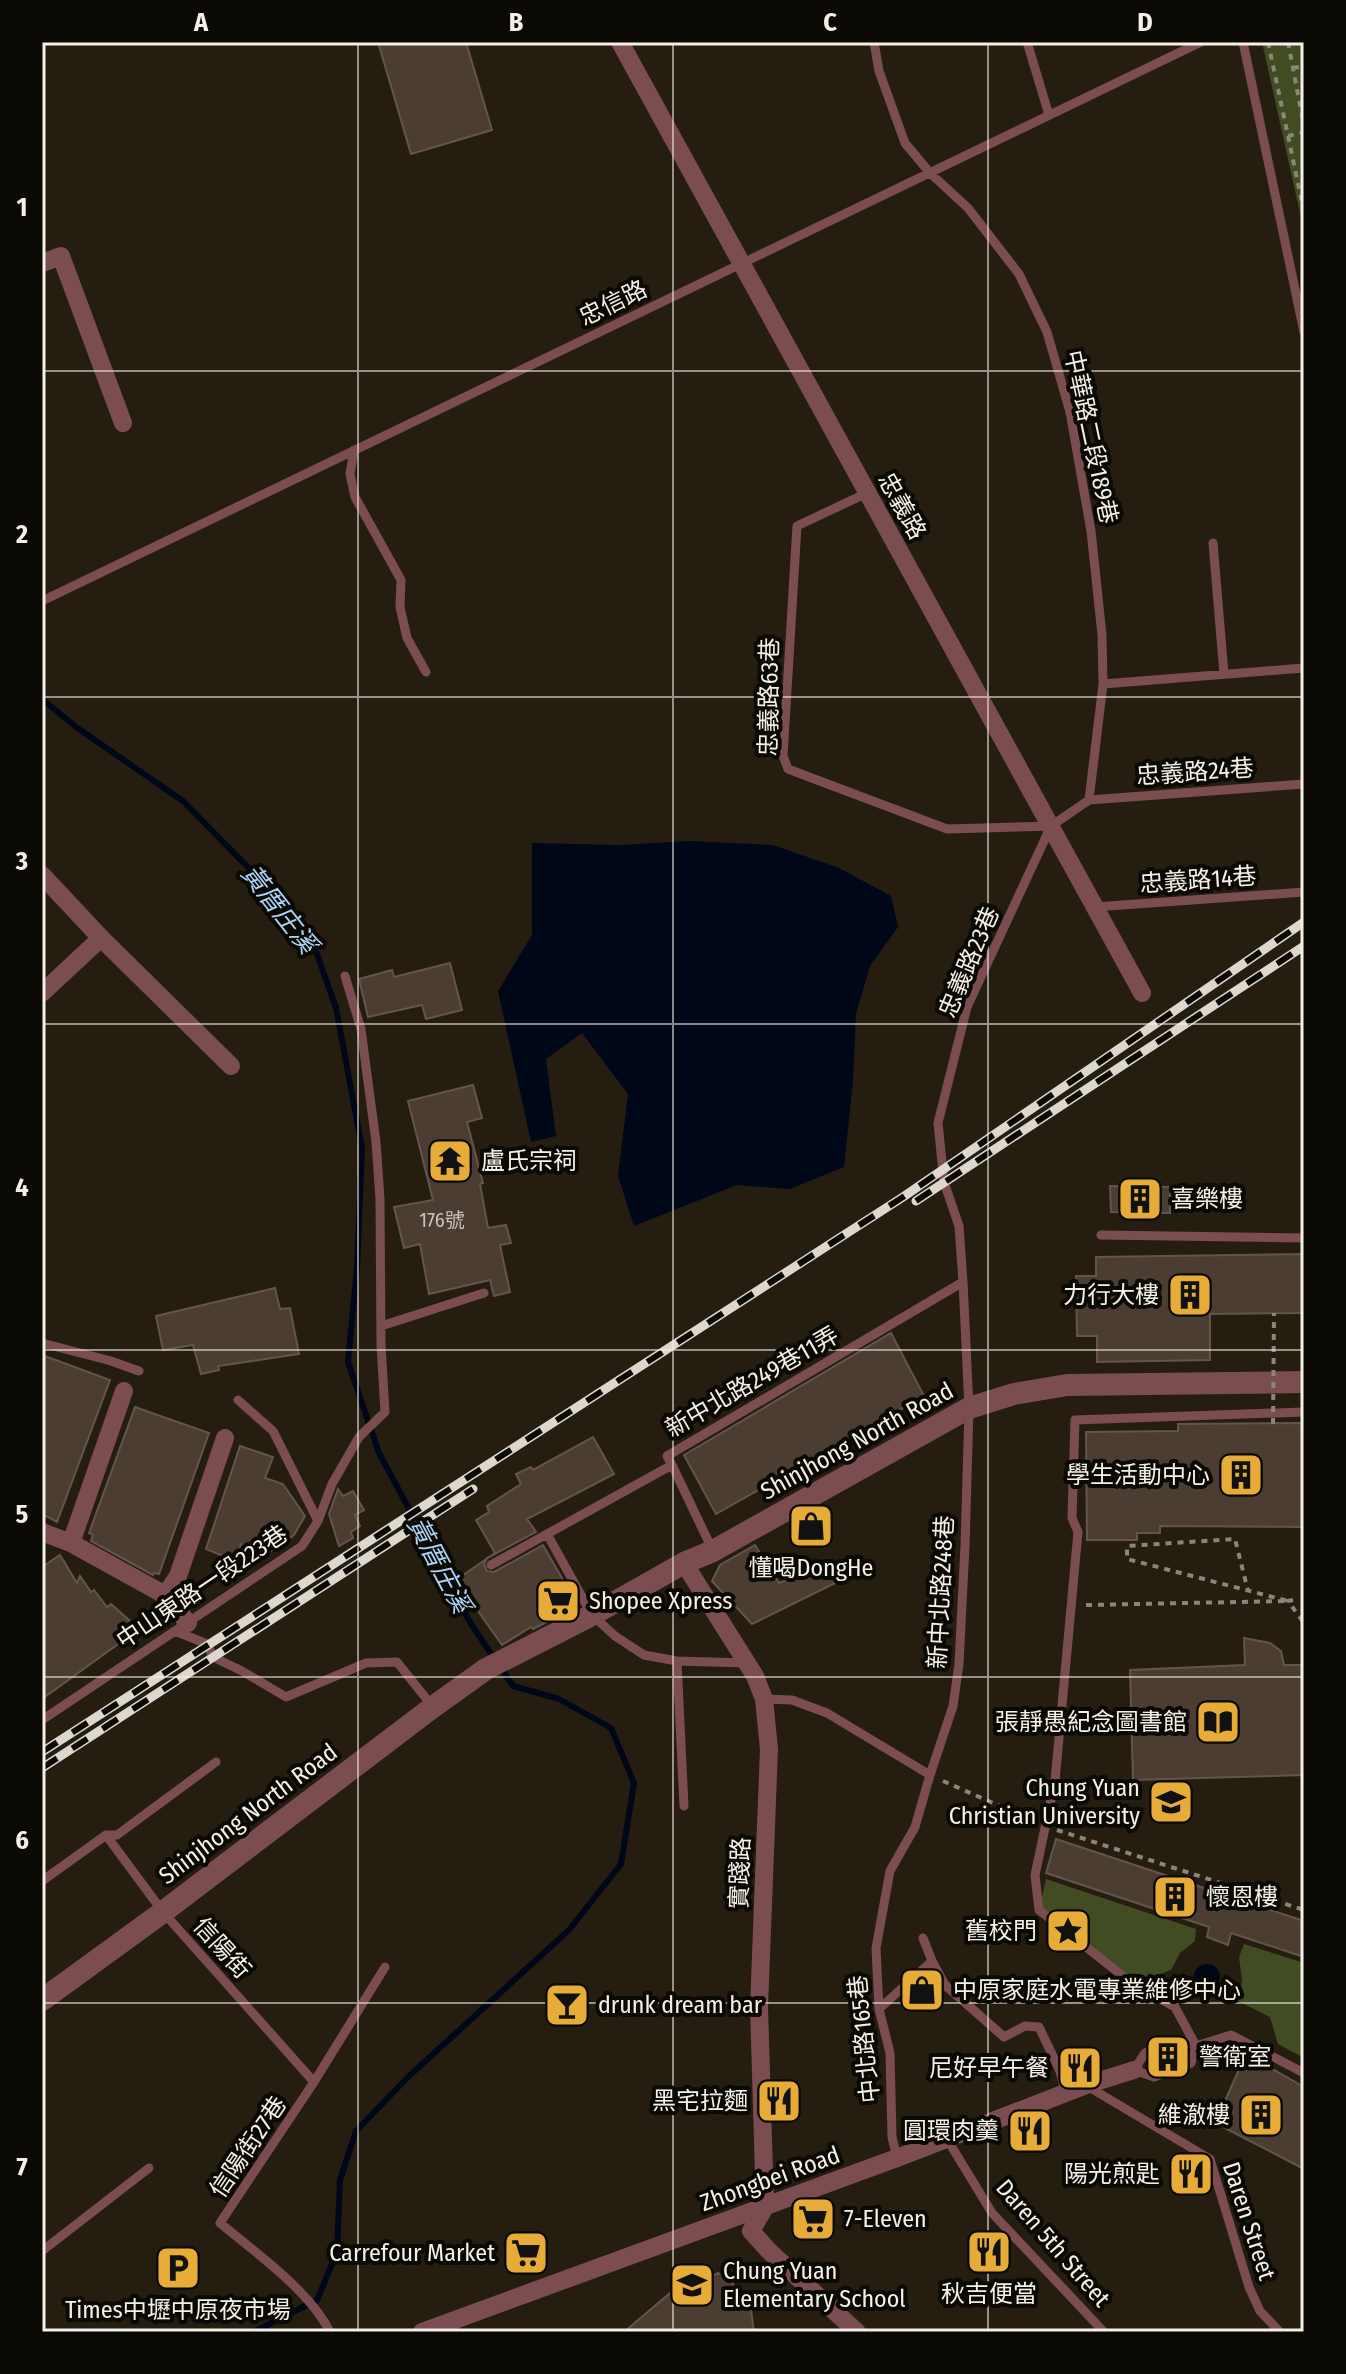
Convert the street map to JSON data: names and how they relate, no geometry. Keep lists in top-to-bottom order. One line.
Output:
{"streets":{"street":["忠義路","Shinjhong North Road","實踐路","Zhongbei Road"],"lane":["忠信路","中華路二段189巷","忠義路63巷","忠義路24巷","忠義路14巷","忠義路23巷","新中北路249巷11弄","中山東路一段223巷","新中北路248巷","信陽街","中北路165巷","信陽街27巷","Daren Street","Daren 5th Street"]},"crossings":[["忠信路","中華路二段189巷"],["忠信路","忠義路"],["中華路二段189巷","忠義路24巷"],["忠義路","忠義路63巷"],["忠義路","忠義路14巷"],["忠義路","忠義路23巷"],["忠義路63巷","忠義路23巷"],["忠義路23巷","新中北路249巷11弄"],["忠義路23巷","新中北路248巷"],["新中北路249巷11弄","新中北路248巷"],["Shinjhong North Road","新中北路248巷"],["Shinjhong North Road","實踐路"],["Shinjhong North Road","信陽街"],["新中北路248巷","中北路165巷"],["實踐路","Zhongbei Road"],["信陽街","信陽街27巷"],["中北路165巷","Zhongbei Road"],["Zhongbei Road","Daren Street"],["Zhongbei Road","Daren 5th Street"]],"water":["黃厝庄溪"],"places":{"temple":["盧氏宗祠"],"building":["喜樂樓","力行大樓","學生活動中心","懷恩樓","警衛室","維澈樓"],"shop":["懂喝DongHe","中原家庭水電專業維修中心"],"supermarket":["Shopee Xpress","7-Eleven","Carrefour Market"],"library":["張靜愚紀念圖書館"],"school or university":["Chung Yuan Christian University","Chung Yuan Elementary School"],"place":["舊校門"],"bar":["drunk dream bar"],"restaurant":["尼好早午餐","黑宅拉麵","圓環肉羹","陽光煎匙","秋吉便當"],"parking":["Times中壢中原夜市場"]},"house_numbers":["176號"],"grid":{"columns":["A","B","C","D"],"rows":["1","2","3","4","5","6","7"]}}
